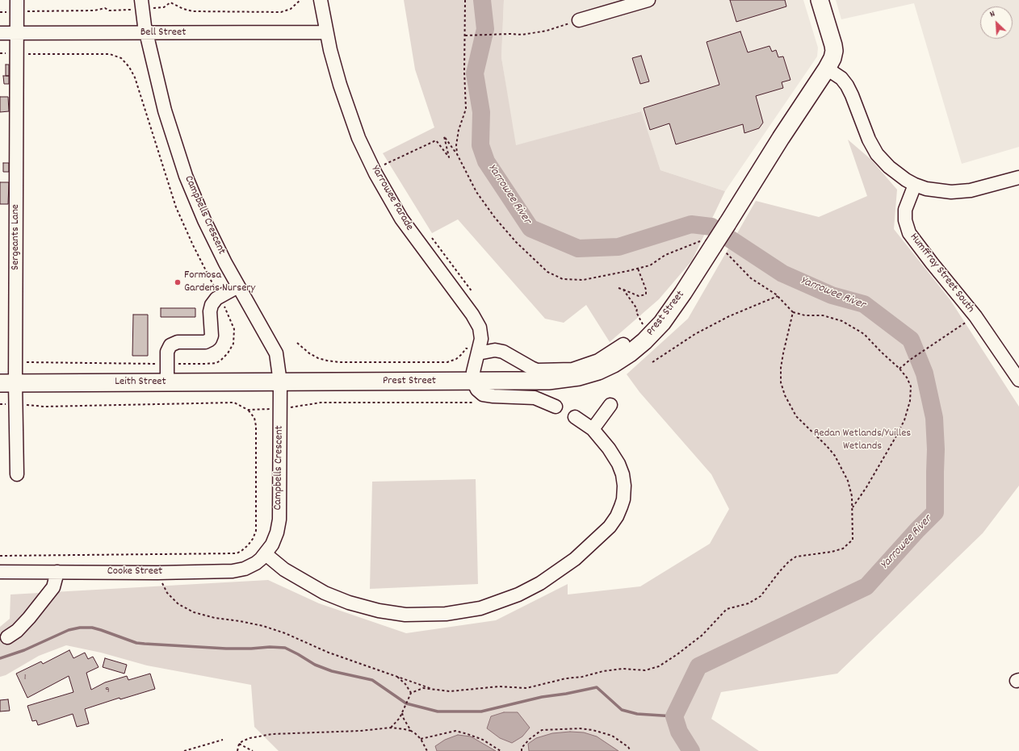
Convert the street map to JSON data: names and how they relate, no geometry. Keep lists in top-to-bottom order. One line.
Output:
{"streets":{"main road":["Prest Street","Leith Street"],"street":["Bell Street","Yarrowee Parade","Campbells Crescent","Sergeants Lane","Humffray Street South","Cooke Street"]},"crossings":[["Bell Street","Yarrowee Parade"],["Bell Street","Campbells Crescent"],["Bell Street","Sergeants Lane"],["Yarrowee Parade","Prest Street"],["Campbells Crescent","Prest Street"],["Campbells Crescent","Leith Street"],["Campbells Crescent","Cooke Street"],["Sergeants Lane","Leith Street"],["Prest Street","Leith Street"]],"water":["Yarrowee River"],"parks":["Redan Wetlands/Yuilles Wetlands"],"places":["Formosa Gardens Nursery"],"house_numbers":["1","9"],"north":"top left"}
